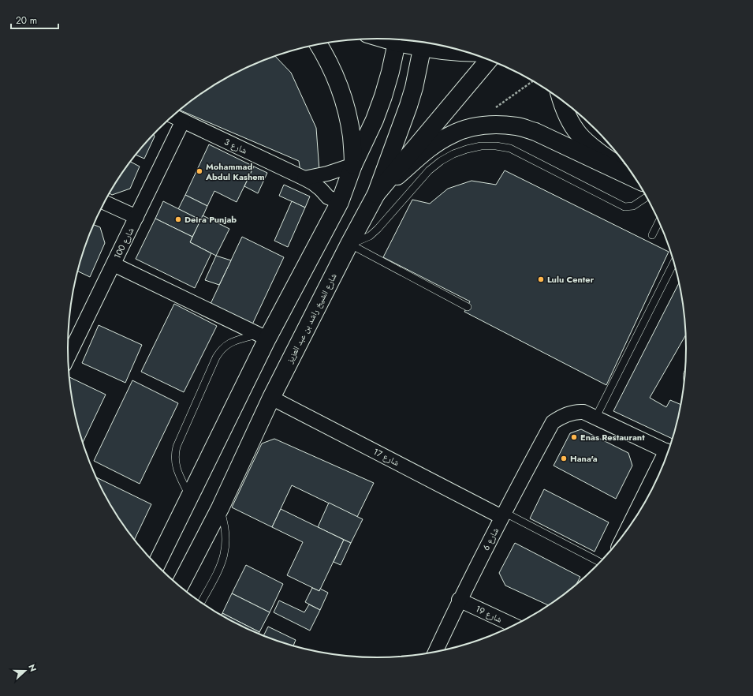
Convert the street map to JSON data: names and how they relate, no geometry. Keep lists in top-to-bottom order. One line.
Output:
{"streets":{"main road":["شارع الشيخ راشد بن عبد العزيز"],"street":["شارع 3","شارع 100","شارع 17","شارع 6","شارع 19"]},"crossings":[["شارع 3","شارع 100"],["شارع الشيخ راشد بن عبد العزيز","شارع 17"],["شارع 17","شارع 6"],["شارع 6","شارع 19"]],"places":["Mohammad Abdul Kashem","Deira Punjab","Lulu Center","Enas Restaurant","Hana'a"],"scale_bar":"20 m","north":"right"}
